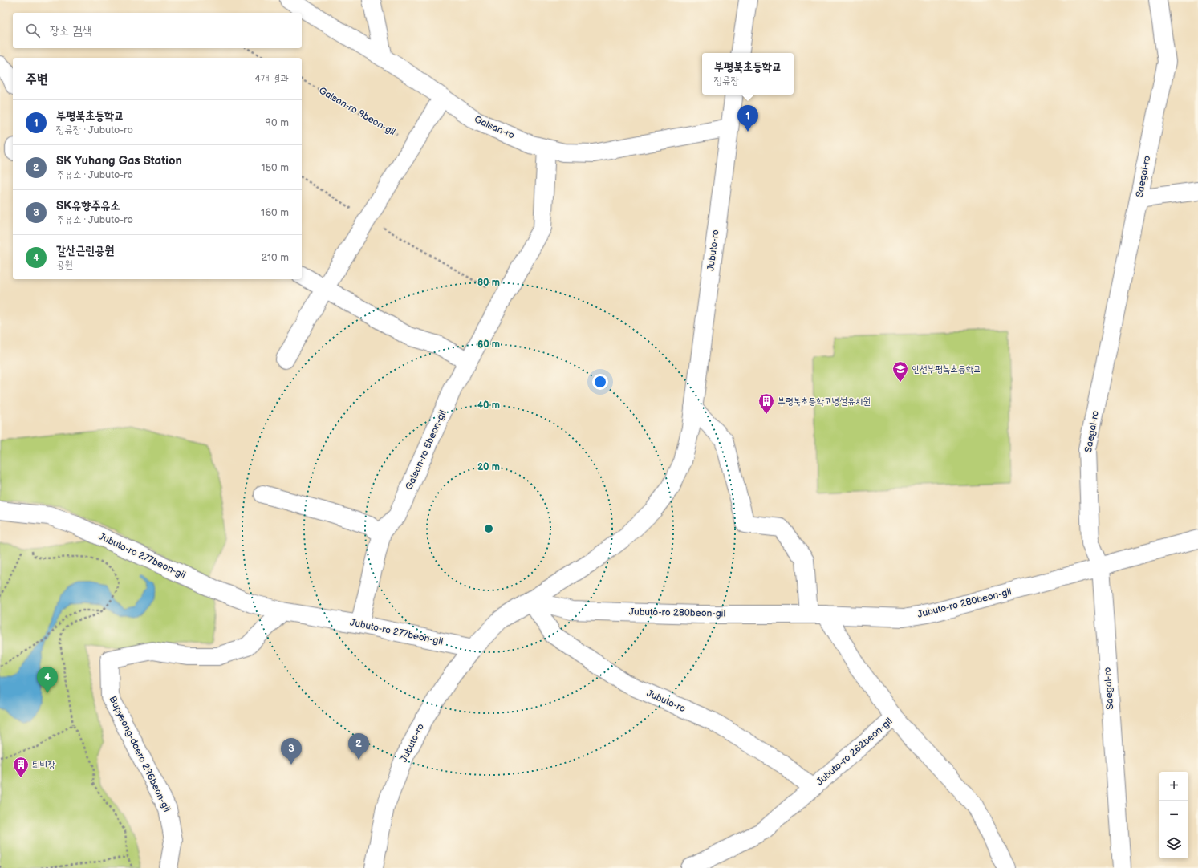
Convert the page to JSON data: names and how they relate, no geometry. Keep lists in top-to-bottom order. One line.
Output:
{"streets":{"street":["Galsan-ro","Saegal-ro","Jubuto-ro","Galsan-ro 5beon-gil","Jubuto-ro 277beon-gil","Jubuto-ro 280beon-gil","Jubuto-ro 262beon-gil","Bupyeong-daero 296beon-gil"],"path":["Galsan-ro 9beon-gil"]},"crossings":[["Galsan-ro","Jubuto-ro"],["Galsan-ro","Galsan-ro 5beon-gil"],["Saegal-ro","Jubuto-ro 280beon-gil"],["Jubuto-ro","Jubuto-ro 277beon-gil"],["Jubuto-ro","Jubuto-ro 280beon-gil"],["Jubuto-ro","Jubuto-ro 262beon-gil"],["Galsan-ro 5beon-gil","Jubuto-ro 277beon-gil"],["Jubuto-ro 277beon-gil","Bupyeong-daero 296beon-gil"]],"places":{"school or university":["인천부평북초등학교"],"building":["부평북초등학교병설유치원","퇴비장"]},"page":{"search":"장소 검색","popup":["부평북초등학교","정류장"],"heading":["주변","4개 결과"],"list":[{"mark":"1","name":"부평북초등학교","note":"정류장 · Jubuto-ro","value":"90 m"},{"mark":"2","name":"SK Yuhang Gas Station","note":"주유소 · Jubuto-ro","value":"150 m"},{"mark":"3","name":"SK유향주유소","note":"주유소 · Jubuto-ro","value":"160 m"},{"mark":"4","name":"갈산근린공원","note":"공원","value":"210 m"}],"pins":["1","4","2","3"],"map_buttons":["+","−"]},"rings":["80 m","60 m","40 m","20 m"]}
